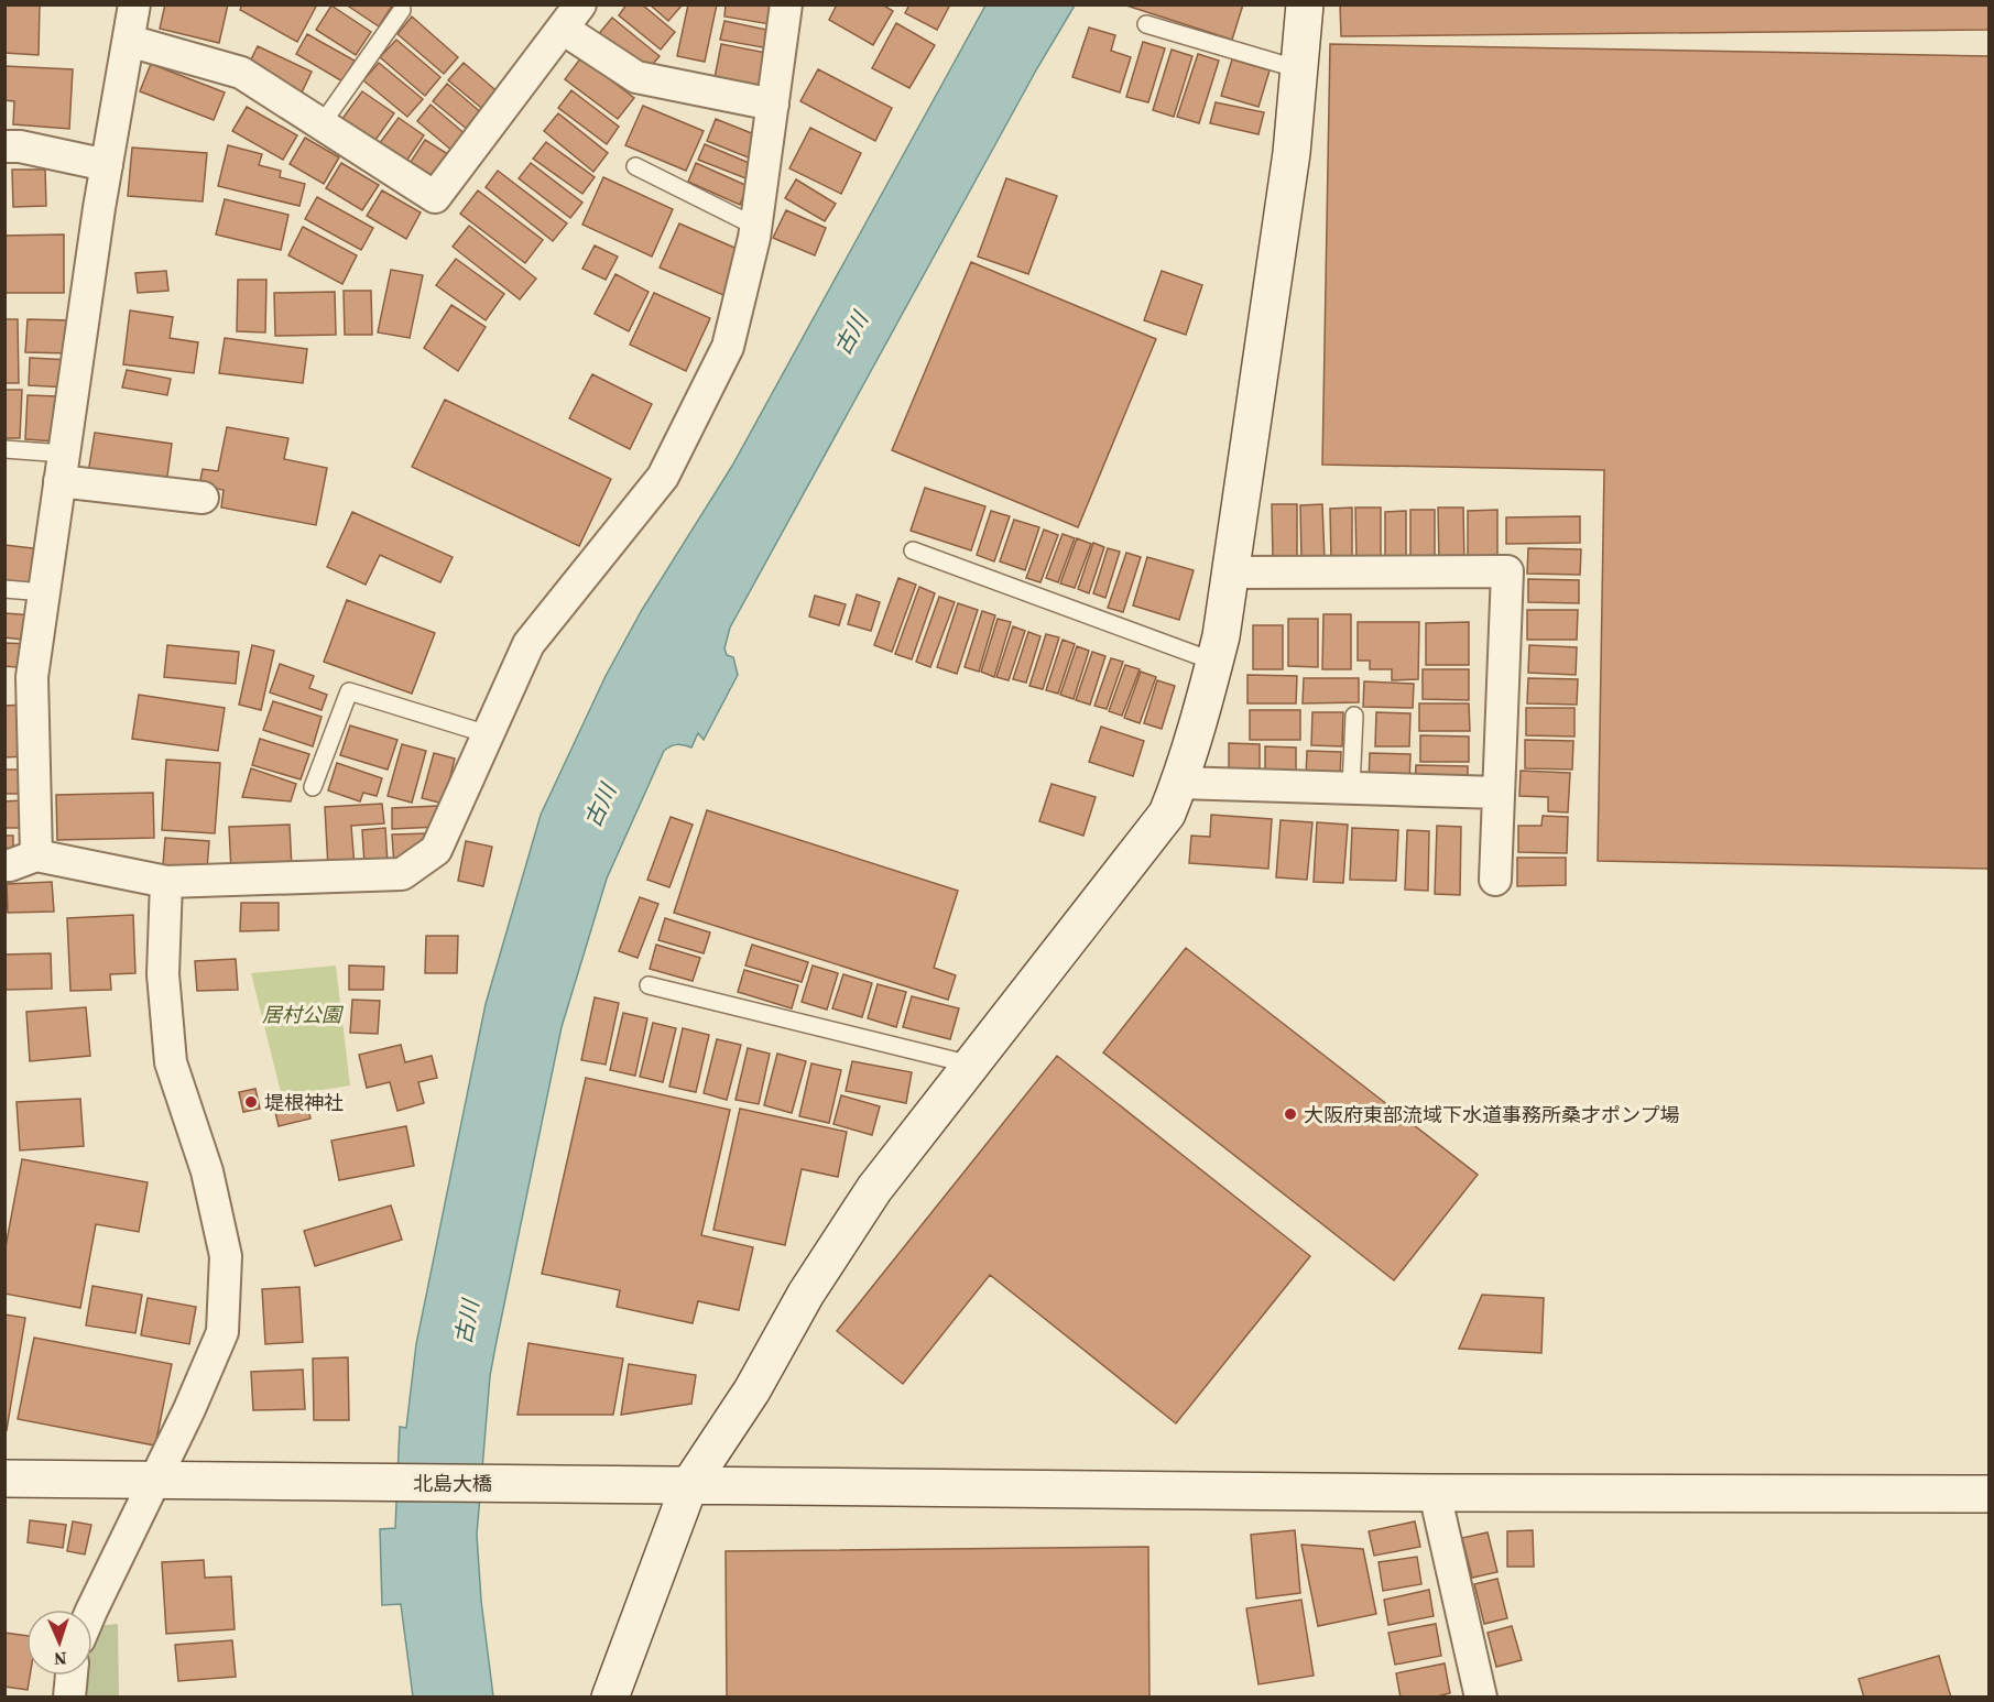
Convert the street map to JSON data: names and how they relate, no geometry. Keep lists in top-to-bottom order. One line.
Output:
{"streets":{"street":["北島大橋"]},"water":["古川"],"parks":["居村公園"],"places":["堤根神社","大阪府東部流域下水道事務所桑才ポンプ場"],"north":"bottom"}
